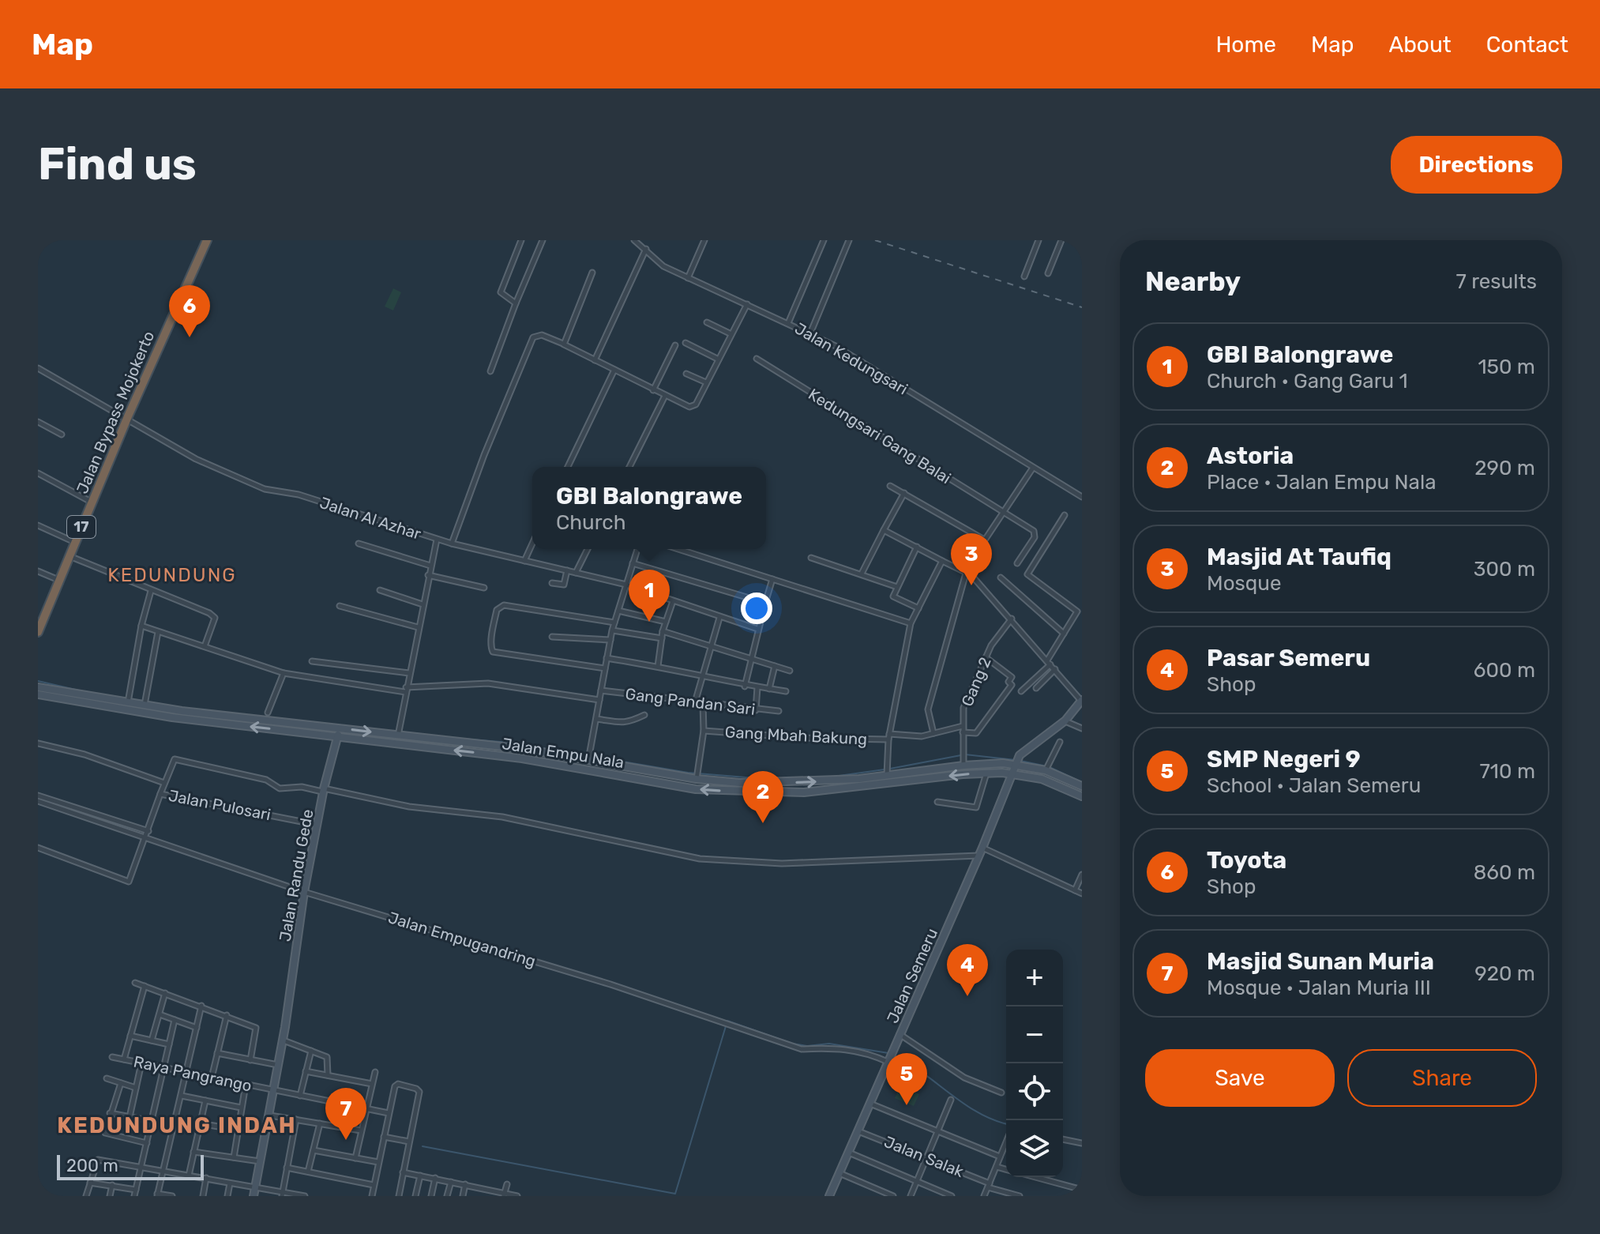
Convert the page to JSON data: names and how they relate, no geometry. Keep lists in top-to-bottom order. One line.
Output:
{"streets":{"highway":["Jalan Bypass Mojokerto","17"],"main road":["Jalan Empu Nala","Jalan Randu Gede","Jalan Semeru"],"street":["Jalan Kedungsari","Kedungsari Gang Balai","Jalan Al Azhar","Gang 2","Gang Pandan Sari","Gang Mbah Bakung","Jalan Pulosari","Jalan Empugandring","Raya Pangrango","Jalan Salak"]},"crossings":[["Jalan Bypass Mojokerto","Jalan Al Azhar"],["Gang 2","Gang Mbah Bakung"],["Gang 2","Jalan Empu Nala"],["Jalan Empu Nala","Jalan Randu Gede"],["Jalan Empu Nala","Jalan Semeru"],["Jalan Pulosari","Jalan Randu Gede"],["Jalan Pulosari","Jalan Empugandring"],["Jalan Randu Gede","Jalan Empugandring"],["Jalan Randu Gede","Raya Pangrango"],["Jalan Empugandring","Jalan Semeru"],["Jalan Semeru","Jalan Salak"]],"districts":["KEDUNDUNG","KEDUNDUNG INDAH"],"scale_bar":"200 m","page":{"header":"Map","nav":["Home","Map","About","Contact"],"buttons":["Directions",["Save","Share"]],"title":"Find us","heading":["Nearby","7 results"],"pins":["6","3","1","2","4","5","7"],"list":[{"mark":"1","name":"GBI Balongrawe","note":"Church · Gang Garu 1","value":"150 m"},{"mark":"2","name":"Astoria","note":"Place · Jalan Empu Nala","value":"290 m"},{"mark":"3","name":"Masjid At Taufiq","note":"Mosque","value":"300 m"},{"mark":"4","name":"Pasar Semeru","note":"Shop","value":"600 m"},{"mark":"5","name":"SMP Negeri 9","note":"School · Jalan Semeru","value":"710 m"},{"mark":"6","name":"Toyota","note":"Shop","value":"860 m"},{"mark":"7","name":"Masjid Sunan Muria","note":"Mosque · Jalan Muria III","value":"920 m"}],"popup":["GBI Balongrawe","Church"],"map_buttons":["+","−"],"scale":"200 m"}}
